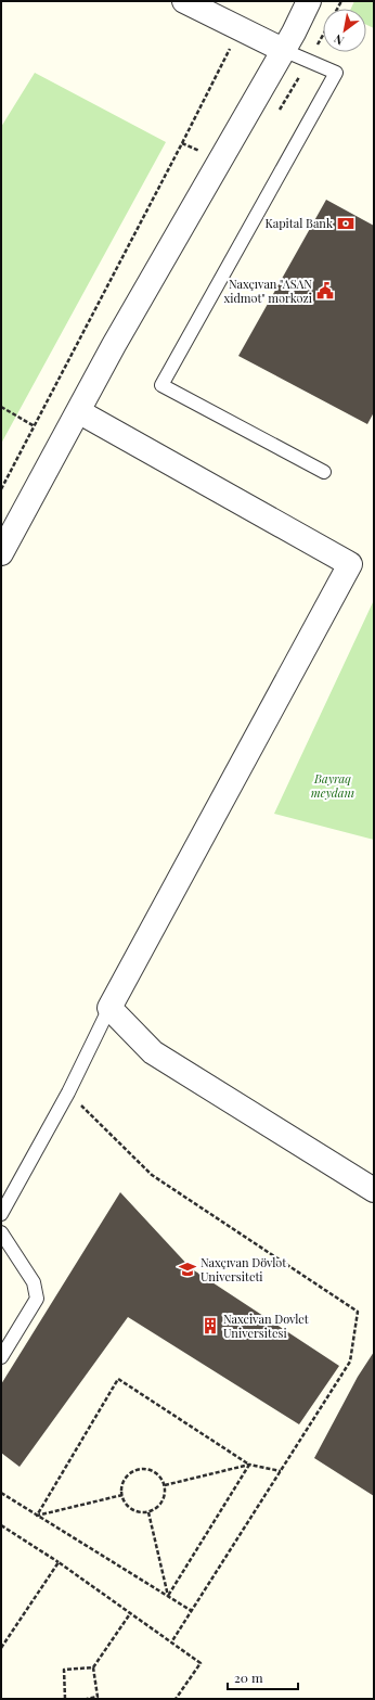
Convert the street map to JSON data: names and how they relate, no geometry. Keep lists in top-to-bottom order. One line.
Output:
{"parks":["Bayraq meydanı"],"places":{"bank":["Kapital Bank"],"public building":["Naxçıvan \"ASAN xidmət\" mərkəzi"],"school or university":["Naxçıvan Dövlət Universiteti"],"building":["Naxcivan Dovlet Universitesi"]},"scale_bar":"20 m","north":"bottom left"}
